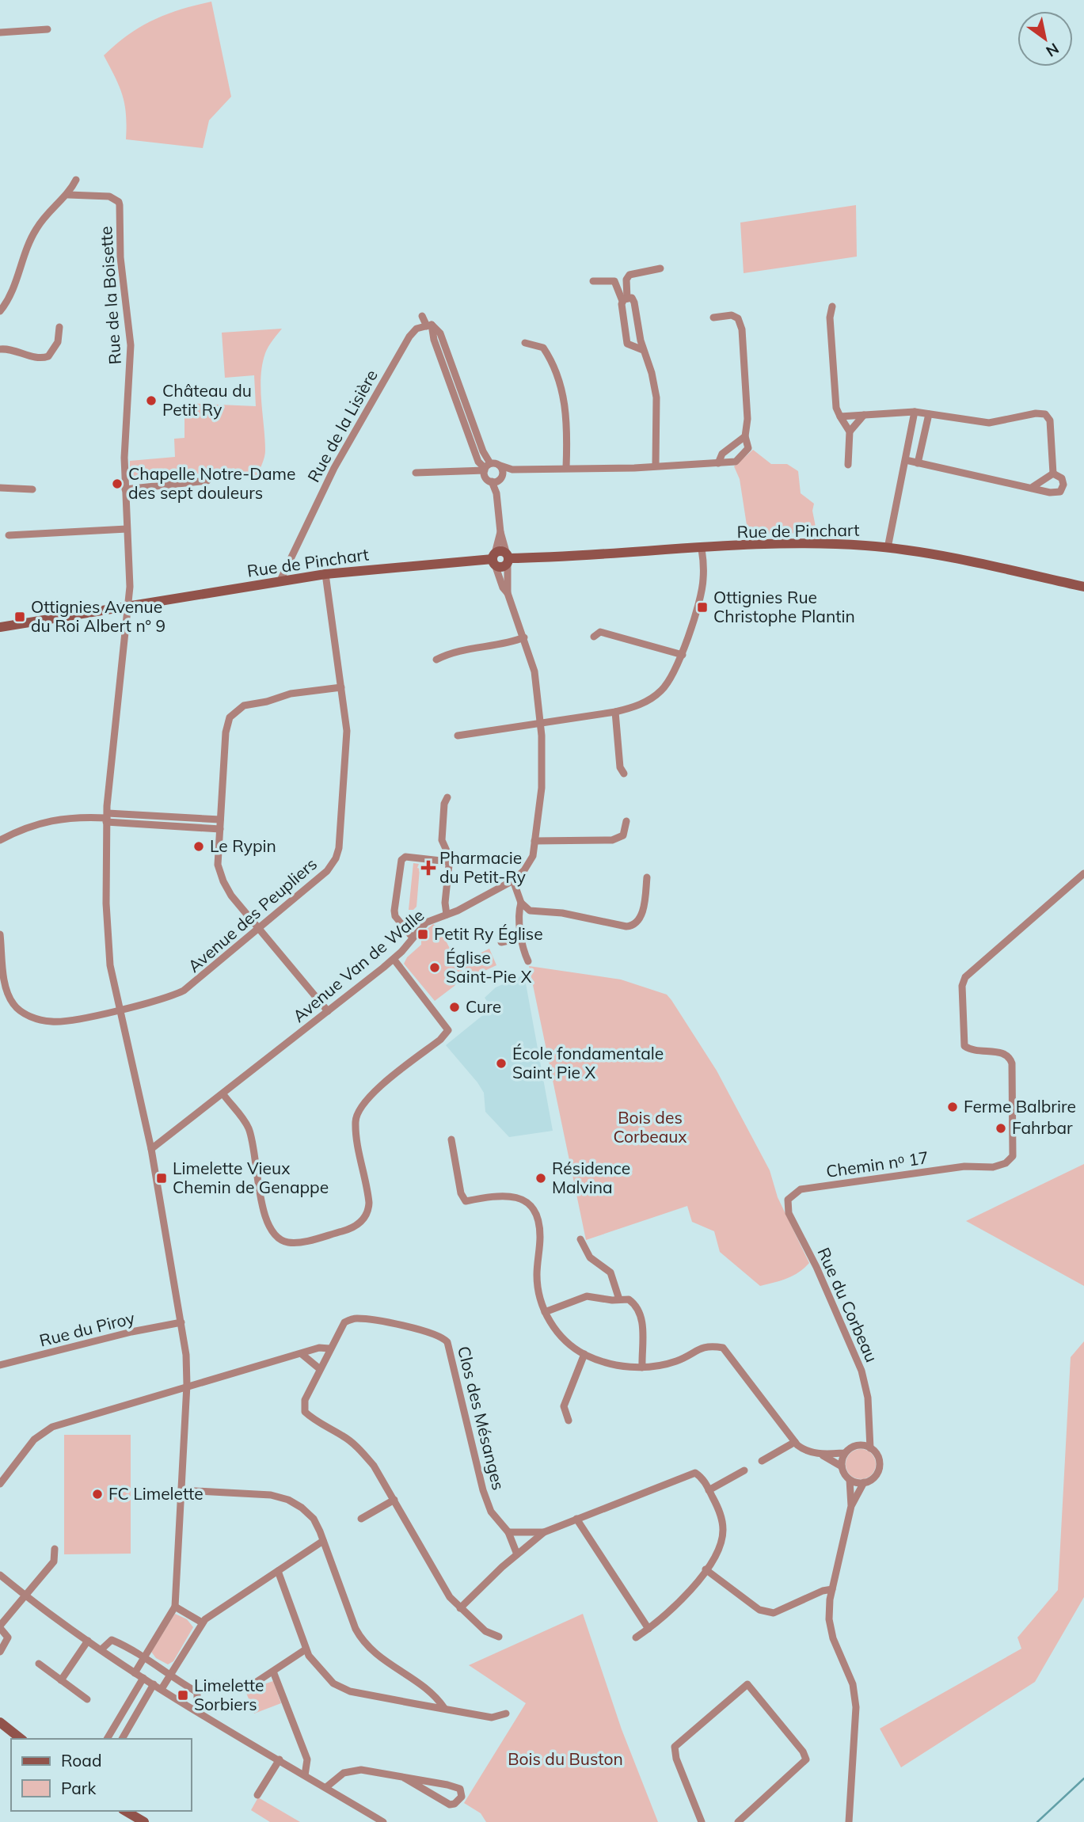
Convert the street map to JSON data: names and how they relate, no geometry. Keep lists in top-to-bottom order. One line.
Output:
{"streets":{"main road":["Rue de Pinchart"],"street":["Rue de la Boisette","Rue de la Lisière","Avenue des Peupliers","Avenue Van de Walle","Chemin nᵒ 17","Rue du Corbeau","Rue du Piroy","Clos des Mésanges"]},"crossings":[["Rue de la Boisette","Rue de Pinchart"],["Rue de la Boisette","Avenue des Peupliers"],["Rue de la Boisette","Avenue Van de Walle"],["Rue de la Boisette","Rue du Piroy"],["Rue de la Lisière","Rue de Pinchart"],["Rue de Pinchart","Avenue des Peupliers"],["Rue de Pinchart","Avenue Van de Walle"],["Chemin nᵒ 17","Rue du Corbeau"]],"parks":["Bois des Corbeaux","Bois du Buston"],"places":{"other":["Château du Petit Ry","Chapelle Notre-Dame des sept douleurs","Le Rypin","Église Saint-Pie X","Cure","École fondamentale Saint Pie X","Ferme Balbrire","Fahrbar","Résidence Malvina","FC Limelette"],"transit":["Ottignies Rue Christophe Plantin","Ottignies Avenue du Roi Albert n° 9","Petit Ry Église","Limelette Vieux Chemin de Genappe","Limelette Sorbiers"],"health":["Pharmacie du Petit-Ry"]},"legend":["Road","Park"],"north":"bottom right"}
